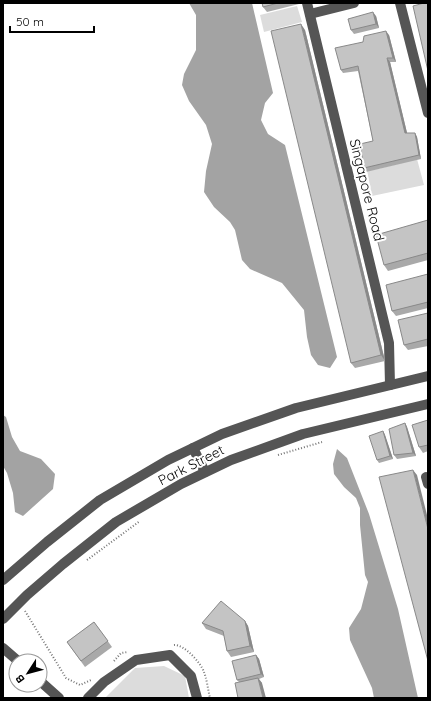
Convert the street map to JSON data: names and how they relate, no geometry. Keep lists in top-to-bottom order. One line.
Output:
{"streets":{"street":["Singapore Road","Park Street"]},"crossings":[["Singapore Road","Park Street"]],"scale_bar":"50 m","north":"bottom left"}
